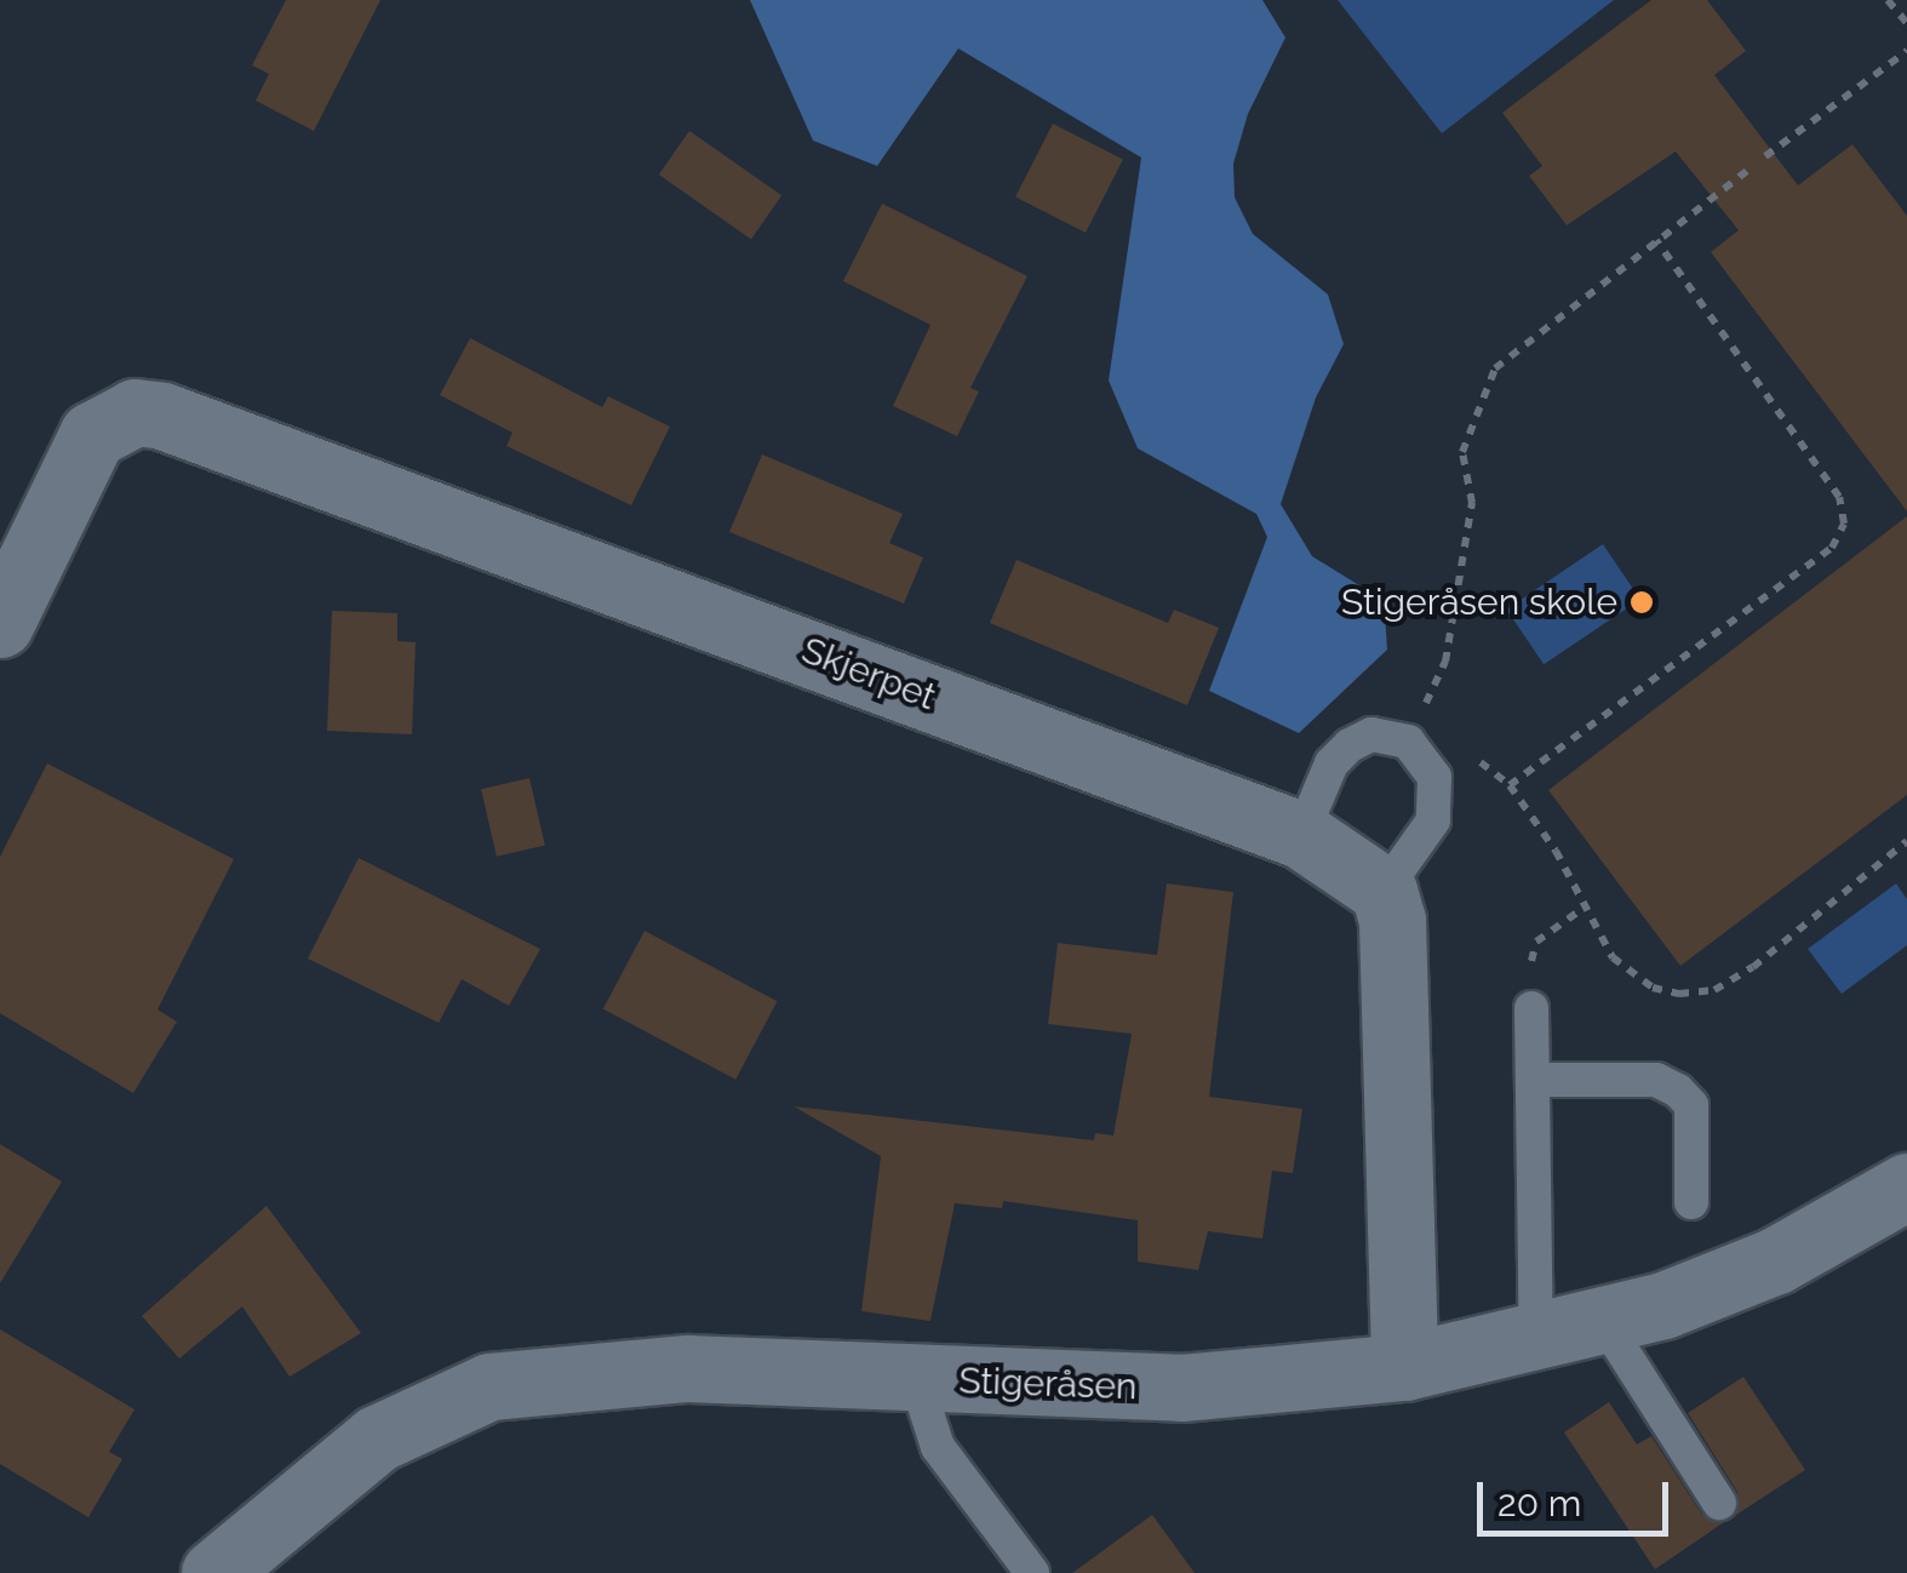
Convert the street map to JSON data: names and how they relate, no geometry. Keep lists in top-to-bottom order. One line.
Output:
{"streets":{"street":["Skjerpet","Stigeråsen"]},"places":["Stigeråsen skole"],"scale_bar":"20 m"}
